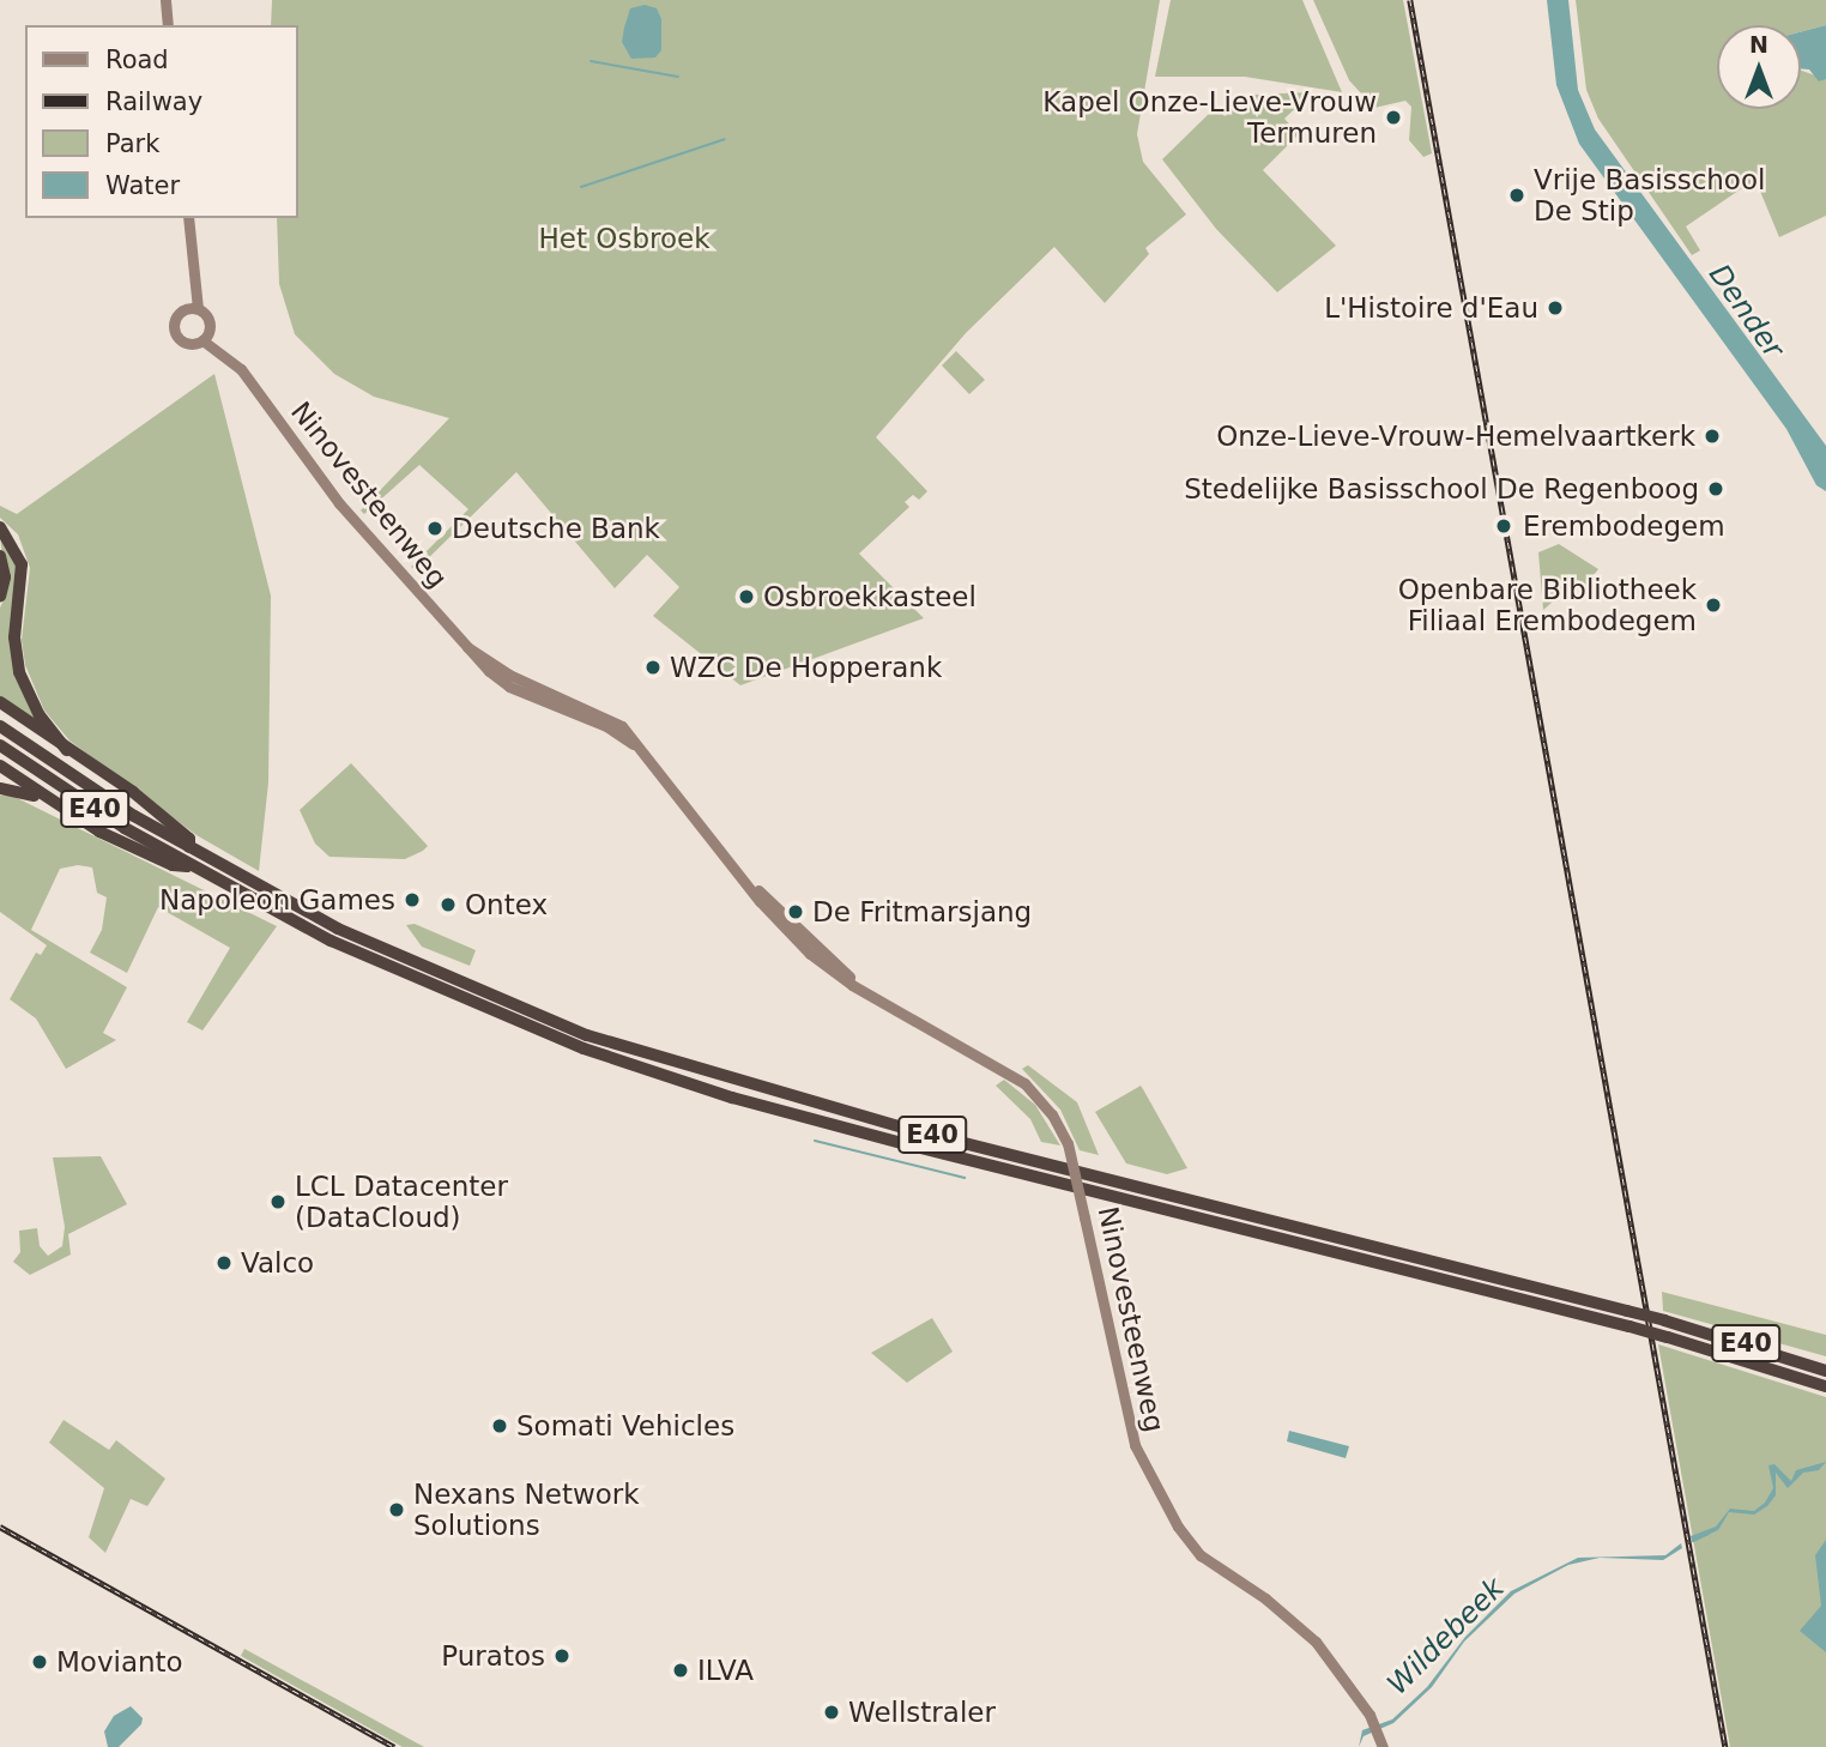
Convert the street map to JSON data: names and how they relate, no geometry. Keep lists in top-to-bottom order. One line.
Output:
{"streets":{"highway":["E40"],"main road":["Ninovesteenweg"]},"water":["Dender","Wildebeek"],"parks":["Het Osbroek"],"places":["Kapel Onze-Lieve-Vrouw Termuren","Vrije Basisschool De Stip","L'Histoire d'Eau","Onze-Lieve-Vrouw-Hemelvaartkerk","Stedelijke Basisschool De Regenboog","Erembodegem","Deutsche Bank","Osbroekkasteel","Openbare Bibliotheek Filiaal Erembodegem","WZC De Hopperank","Napoleon Games","Ontex","De Fritmarsjang","LCL Datacenter (DataCloud)","Valco","Somati Vehicles","Nexans Network Solutions","Puratos","Movianto","ILVA","Wellstraler"],"legend":["Road","Railway","Park","Water"],"north":"top"}
